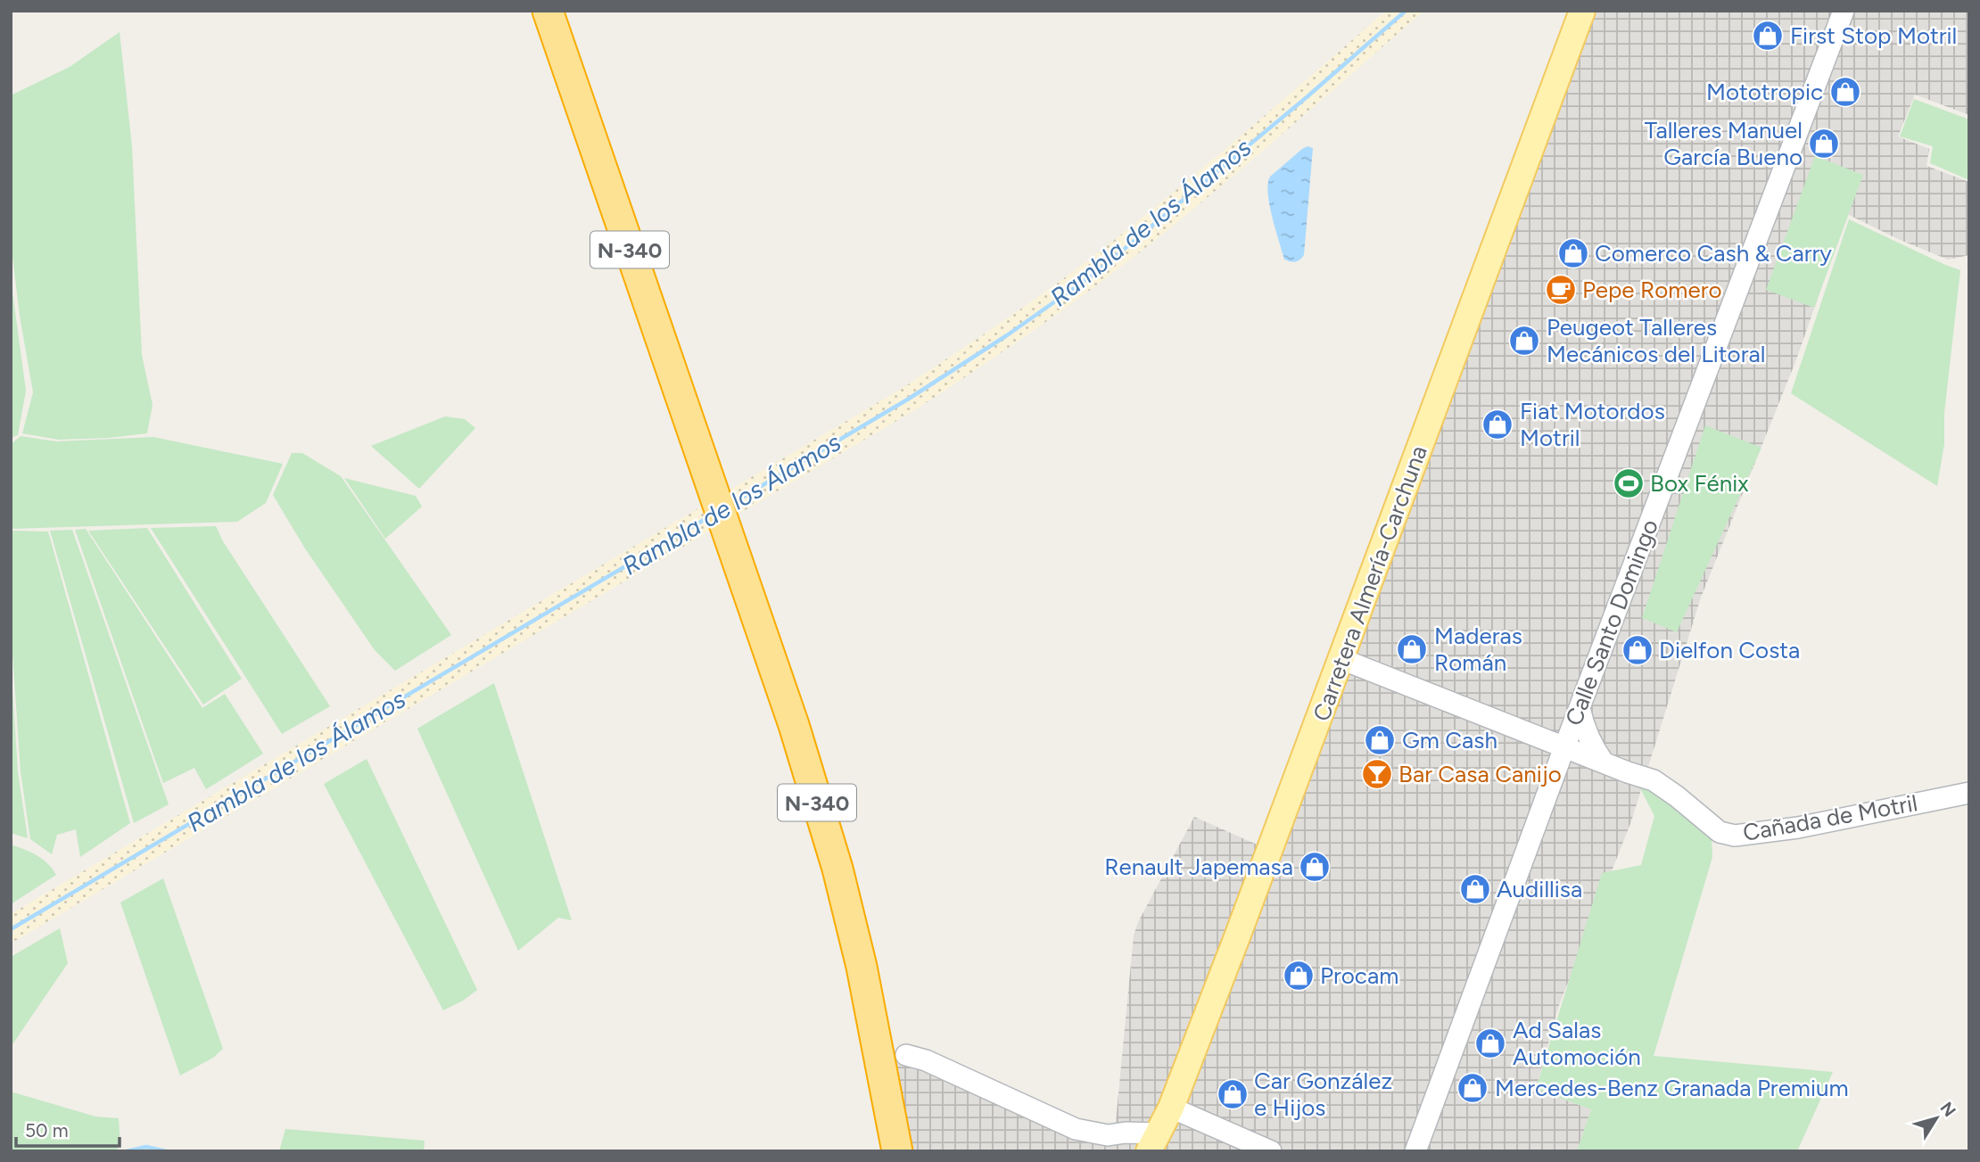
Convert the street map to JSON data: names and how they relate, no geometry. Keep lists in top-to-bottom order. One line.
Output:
{"streets":{"highway":["N-340"],"main road":["Carretera Almería-Carchuna"],"street":["Calle Santo Domingo","Cañada de Motril"]},"crossings":[["Carretera Almería-Carchuna","Cañada de Motril"],["Calle Santo Domingo","Cañada de Motril"]],"water":["Rambla de los Álamos"],"places":{"shop":["First Stop Motril","Mototropic","Talleres Manuel García Bueno","Comerco Cash & Carry","Peugeot Talleres Mecánicos del Litoral","Fiat Motordos Motril","Maderas Román","Dielfon Costa","Gm Cash","Renault Japemasa","Audillisa","Procam","Ad Salas Automoción","Mercedes-Benz Granada Premium","Car González e Hijos"],"cafe":["Pepe Romero"],"sports":["Box Fénix"],"bar":["Bar Casa Canijo"]},"scale_bar":"50 m","north":"top right"}
